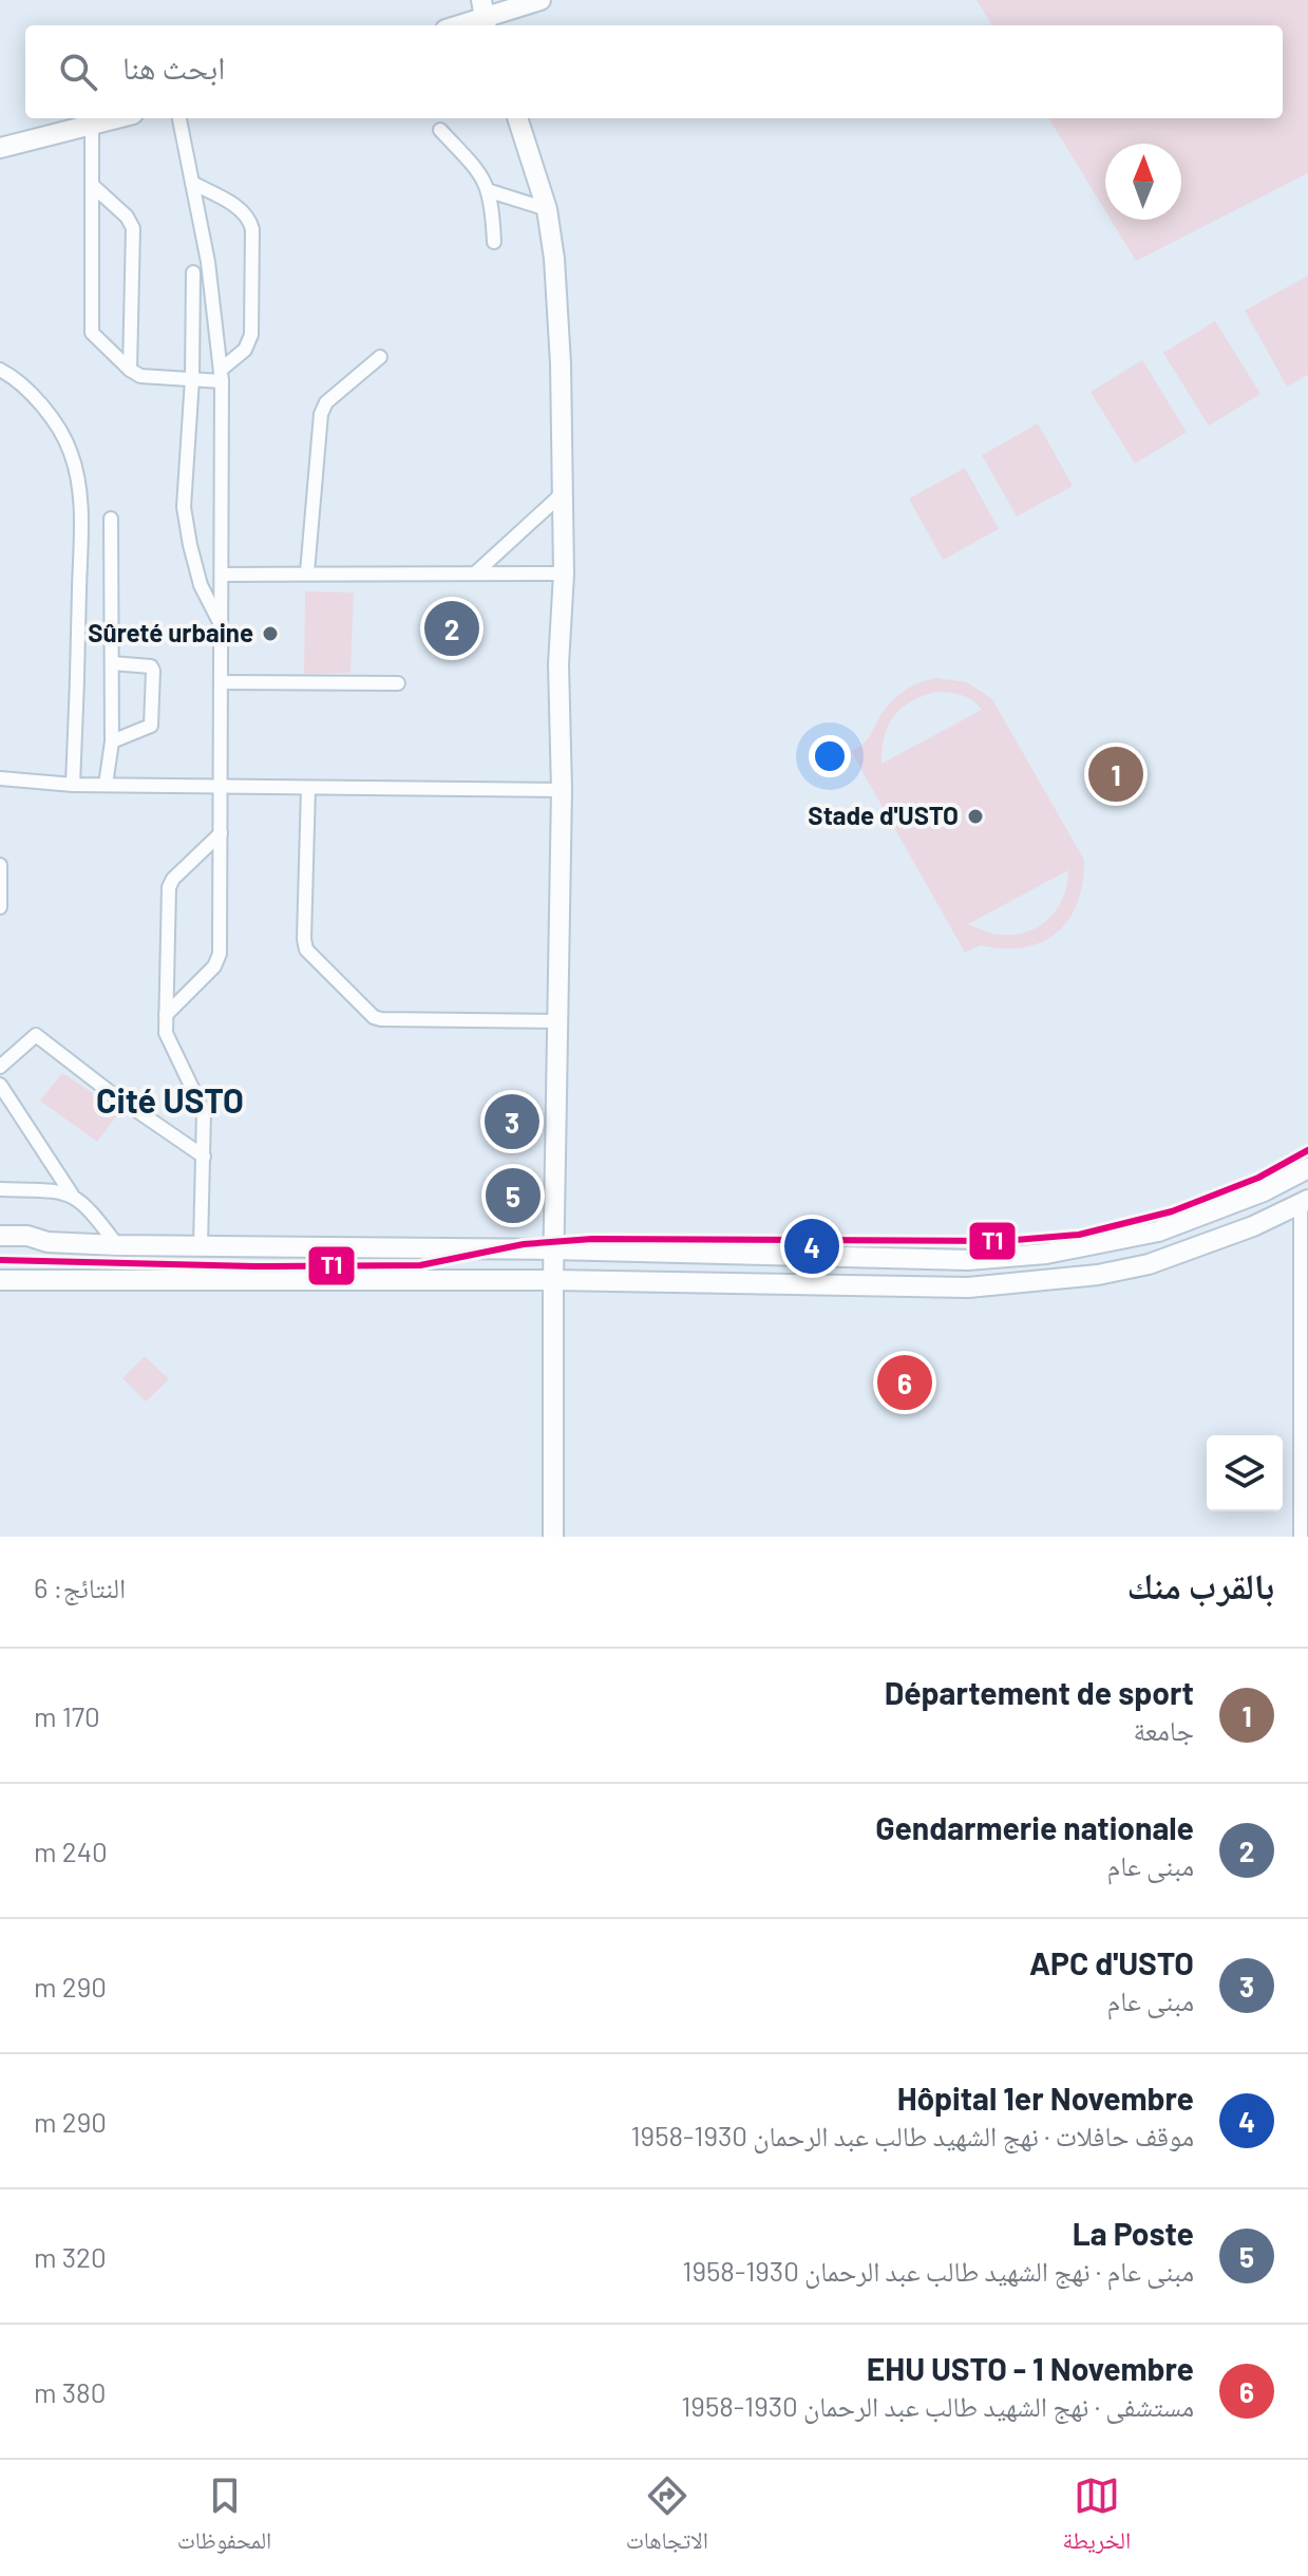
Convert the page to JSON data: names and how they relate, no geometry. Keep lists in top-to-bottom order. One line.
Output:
{"districts":["Cité USTO"],"places":["Sûreté urbaine","Stade d'USTO"],"lines":["transit line T1"],"north":"top","page":{"search":"ابحث هنا","pins":["2","1","3","5","4","6"],"heading":["بالقرب منك","النتائج: 6"],"list":[{"mark":"1","name":"Département de sport","note":"جامعة","value":"170 m"},{"mark":"2","name":"Gendarmerie nationale","note":"مبنى عام","value":"240 m"},{"mark":"3","name":"APC d'USTO","note":"مبنى عام","value":"290 m"},{"mark":"4","name":"Hôpital 1er Novembre","note":"موقف حافلات · نهج الشهيد طالب عبد الرحمان 1930-1958","value":"290 m"},{"mark":"5","name":"La Poste","note":"مبنى عام · نهج الشهيد طالب عبد الرحمان 1930-1958","value":"320 m"},{"mark":"6","name":"EHU USTO - 1 Novembre","note":"مستشفى · نهج الشهيد طالب عبد الرحمان 1930-1958","value":"380 m"}],"nav":["الخريطة","الاتجاهات","المحفوظات"]}}
